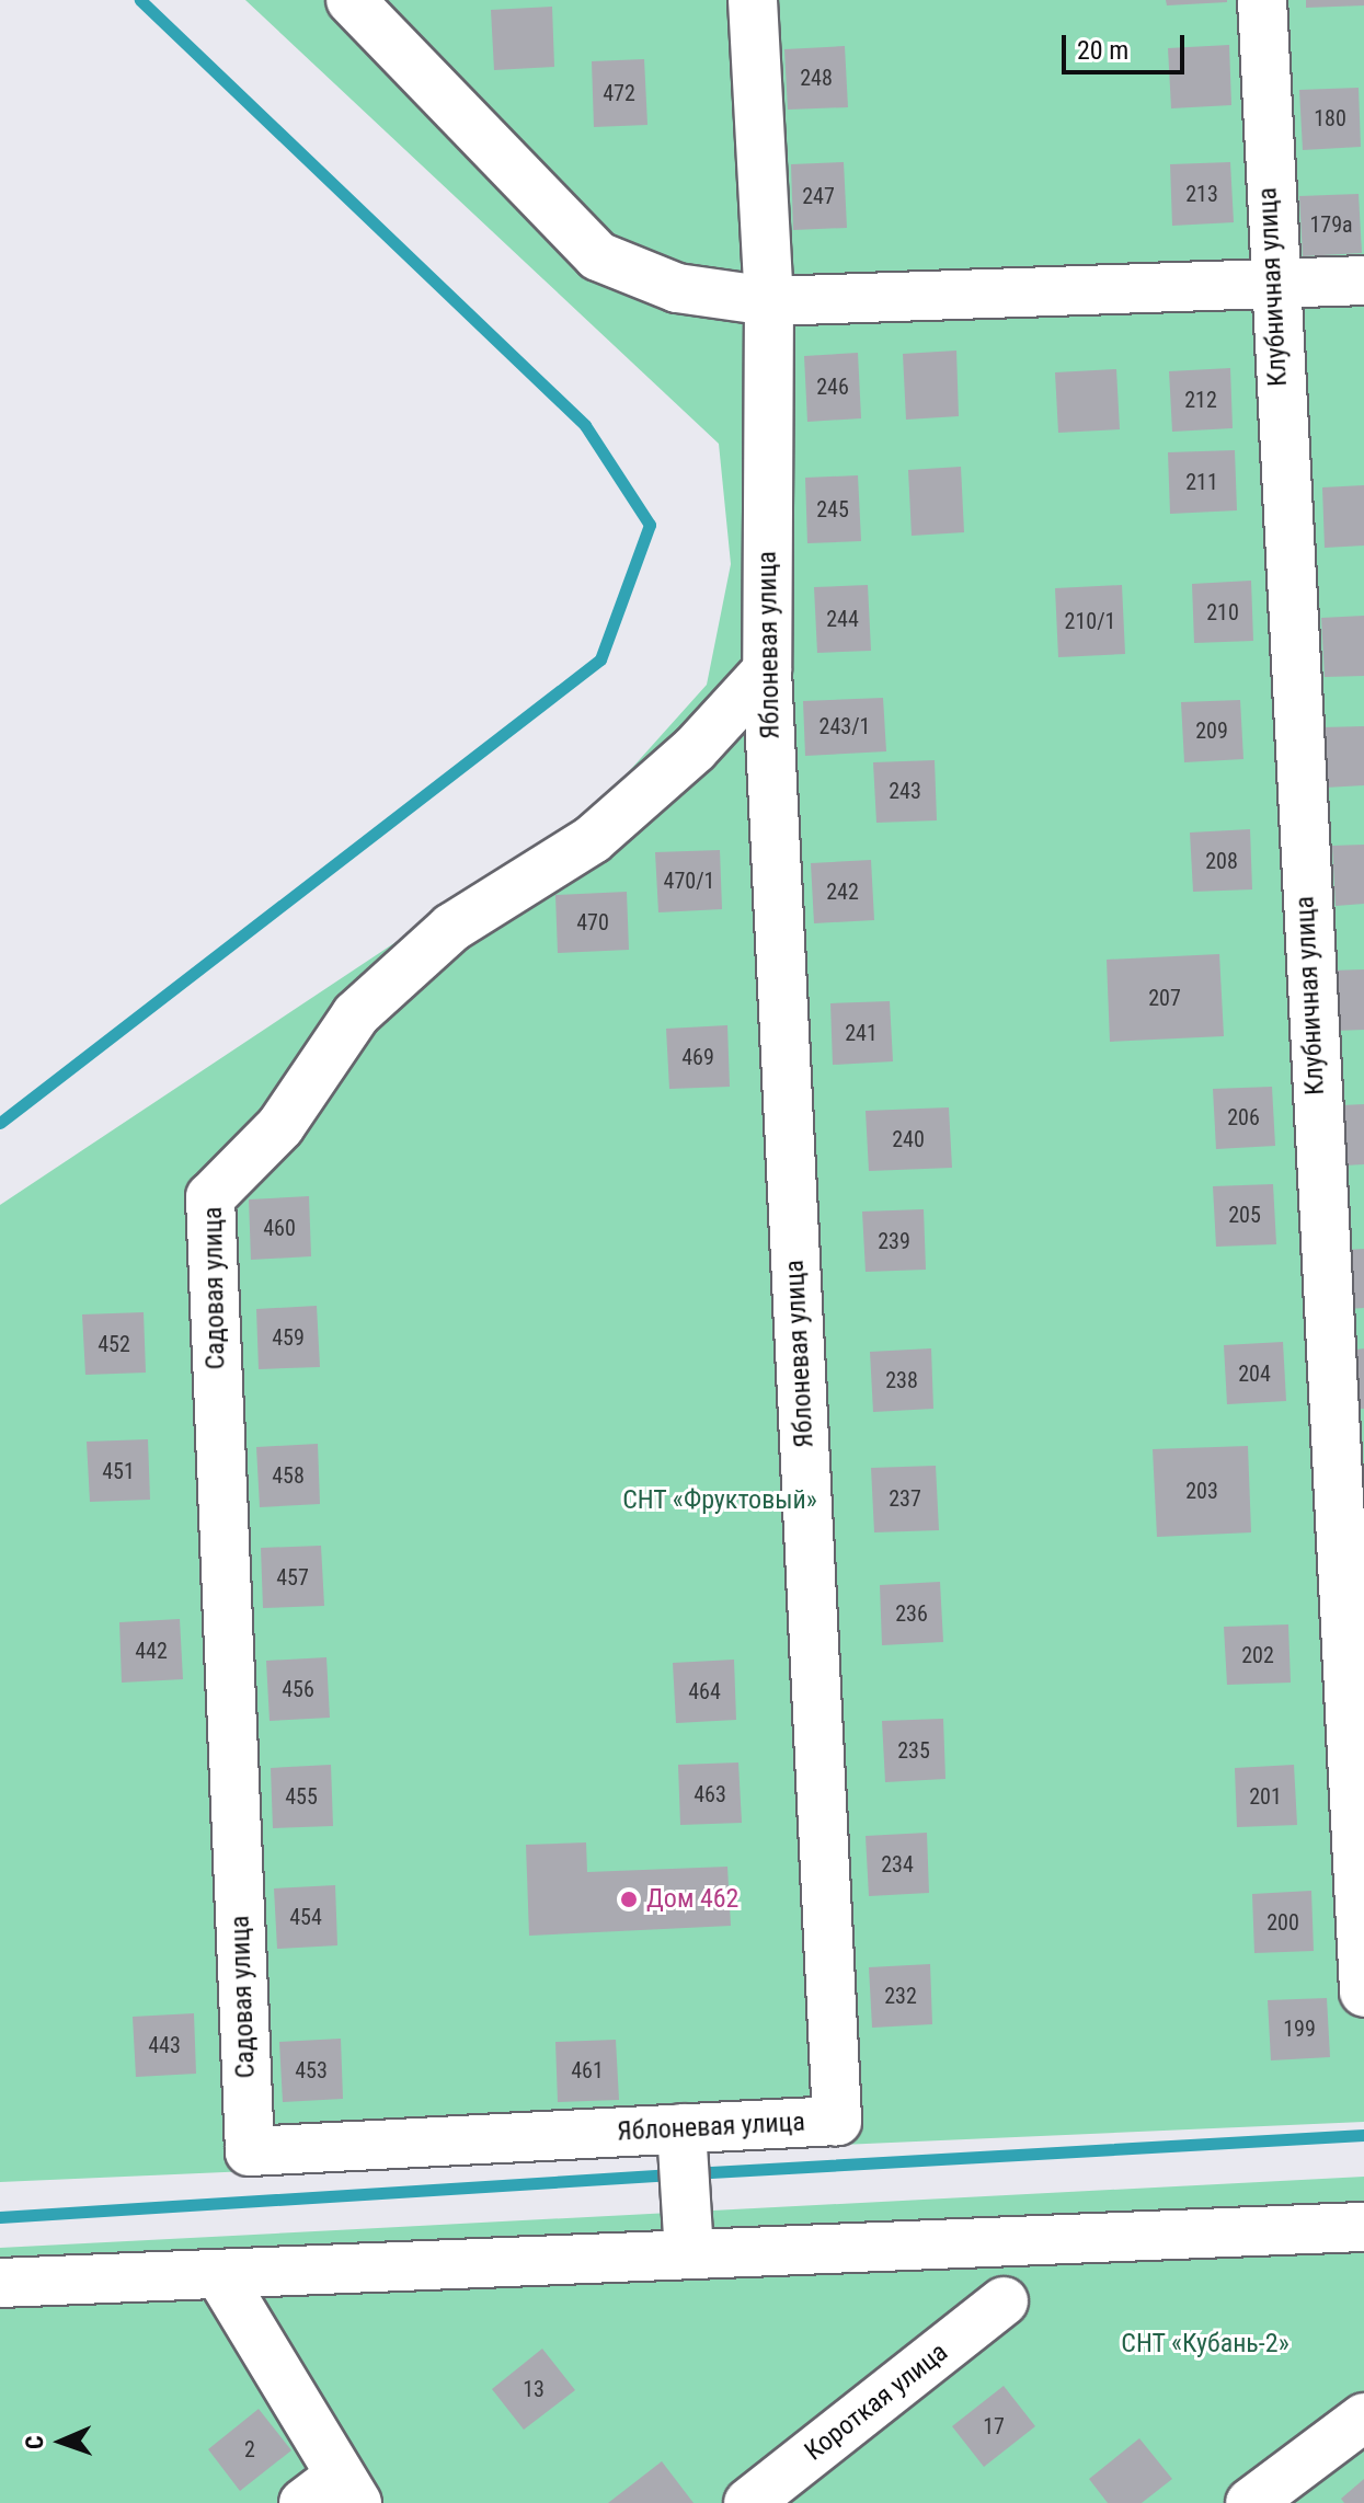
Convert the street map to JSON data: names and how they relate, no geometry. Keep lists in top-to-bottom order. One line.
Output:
{"streets":{"street":["Клубничная улица","Яблоневая улица","Садовая улица","Короткая улица"]},"crossings":[["Яблоневая улица","Садовая улица"]],"parks":["СНТ «Фруктовый»","СНТ «Кубань-2»"],"places":["Дом 462"],"house_numbers":["248","472","180","213","247","179а","246","212","211","245","210","244","210/1","243/1","209","243","208","470/1","242","470","207","241","469","206","240","205","460","239","459","452","204","238","451","458","203","237","457","236","442","202","456","464","235","463","455","201","234","454","200","232","199","443","453","461","13","17","2"],"scale_bar":"20 m","north":"left"}
